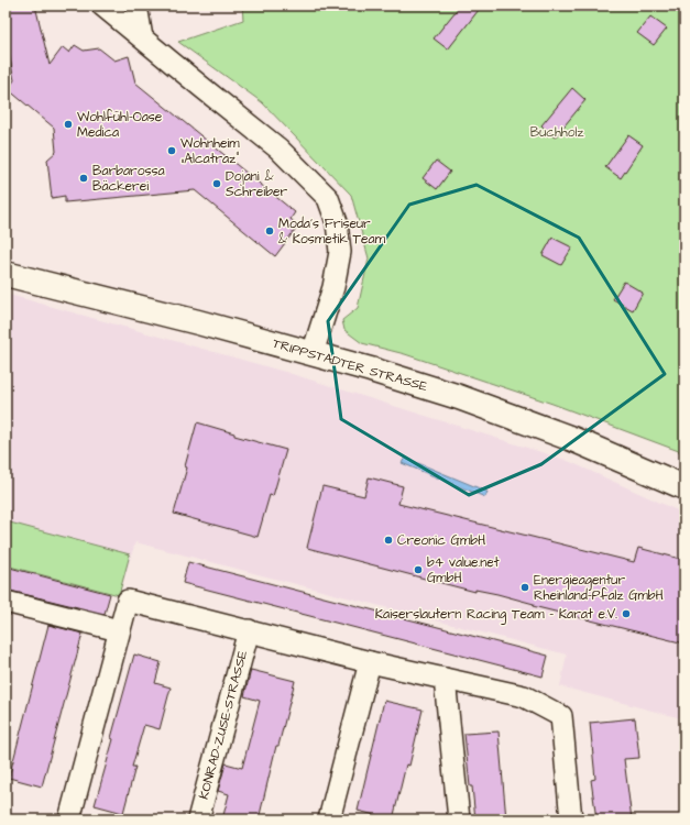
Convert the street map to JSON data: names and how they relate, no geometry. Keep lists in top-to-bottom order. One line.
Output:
{"streets":{"main road":["TRIPPSTADTER STRASSE"],"street":["KONRAD-ZUSE-STRASSE"]},"parks":["Buchholz"],"places":["Wohlfühl-Oase Medica","Wohnheim „Alcatraz“","Barbarossa Bäckerei","Dojani & Schreiber","Moda's Friseur & Kosmetik Team","Creonic GmbH","b4 value.net GmbH","Energieagentur Rheinland-Pfalz GmbH","Kaiserslautern Racing Team - Karat e.V."]}
